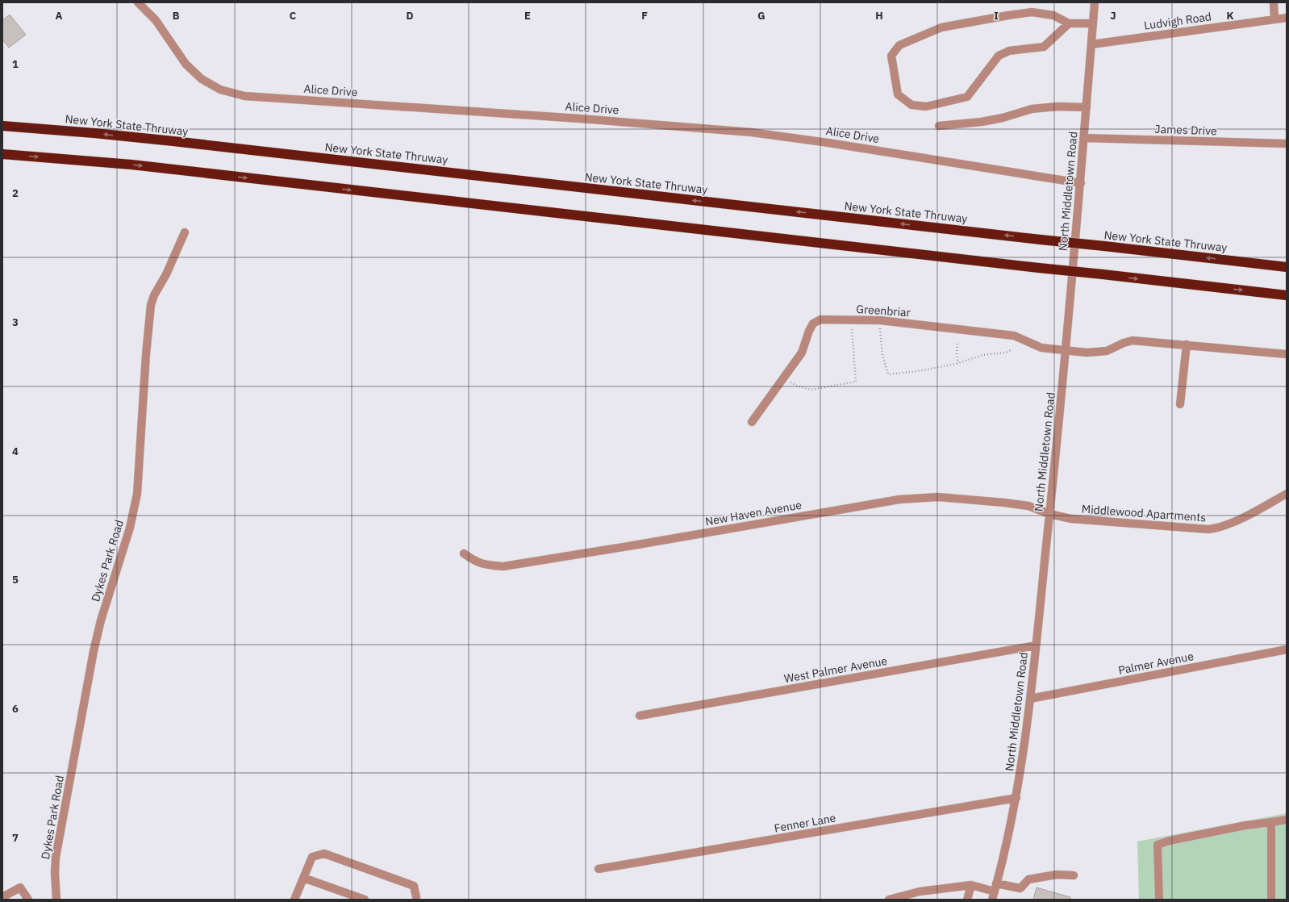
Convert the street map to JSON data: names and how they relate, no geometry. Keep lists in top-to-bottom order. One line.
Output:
{"streets":{"highway":["New York State Thruway"],"street":["Ludvigh Road","Alice Drive","James Drive","North Middletown Road","Greenbriar","New Haven Avenue","Middlewood Apartments","Dykes Park Road","Palmer Avenue","West Palmer Avenue","Fenner Lane"]},"crossings":[["Ludvigh Road","North Middletown Road"],["Alice Drive","North Middletown Road"],["James Drive","North Middletown Road"],["North Middletown Road","Greenbriar"],["North Middletown Road","New Haven Avenue"],["North Middletown Road","Middlewood Apartments"],["North Middletown Road","Palmer Avenue"],["North Middletown Road","West Palmer Avenue"],["North Middletown Road","Fenner Lane"],["New Haven Avenue","Middlewood Apartments"]],"grid":{"columns":["A","B","C","D","E","F","G","H","I","J","K"],"rows":["1","2","3","4","5","6","7"]}}
